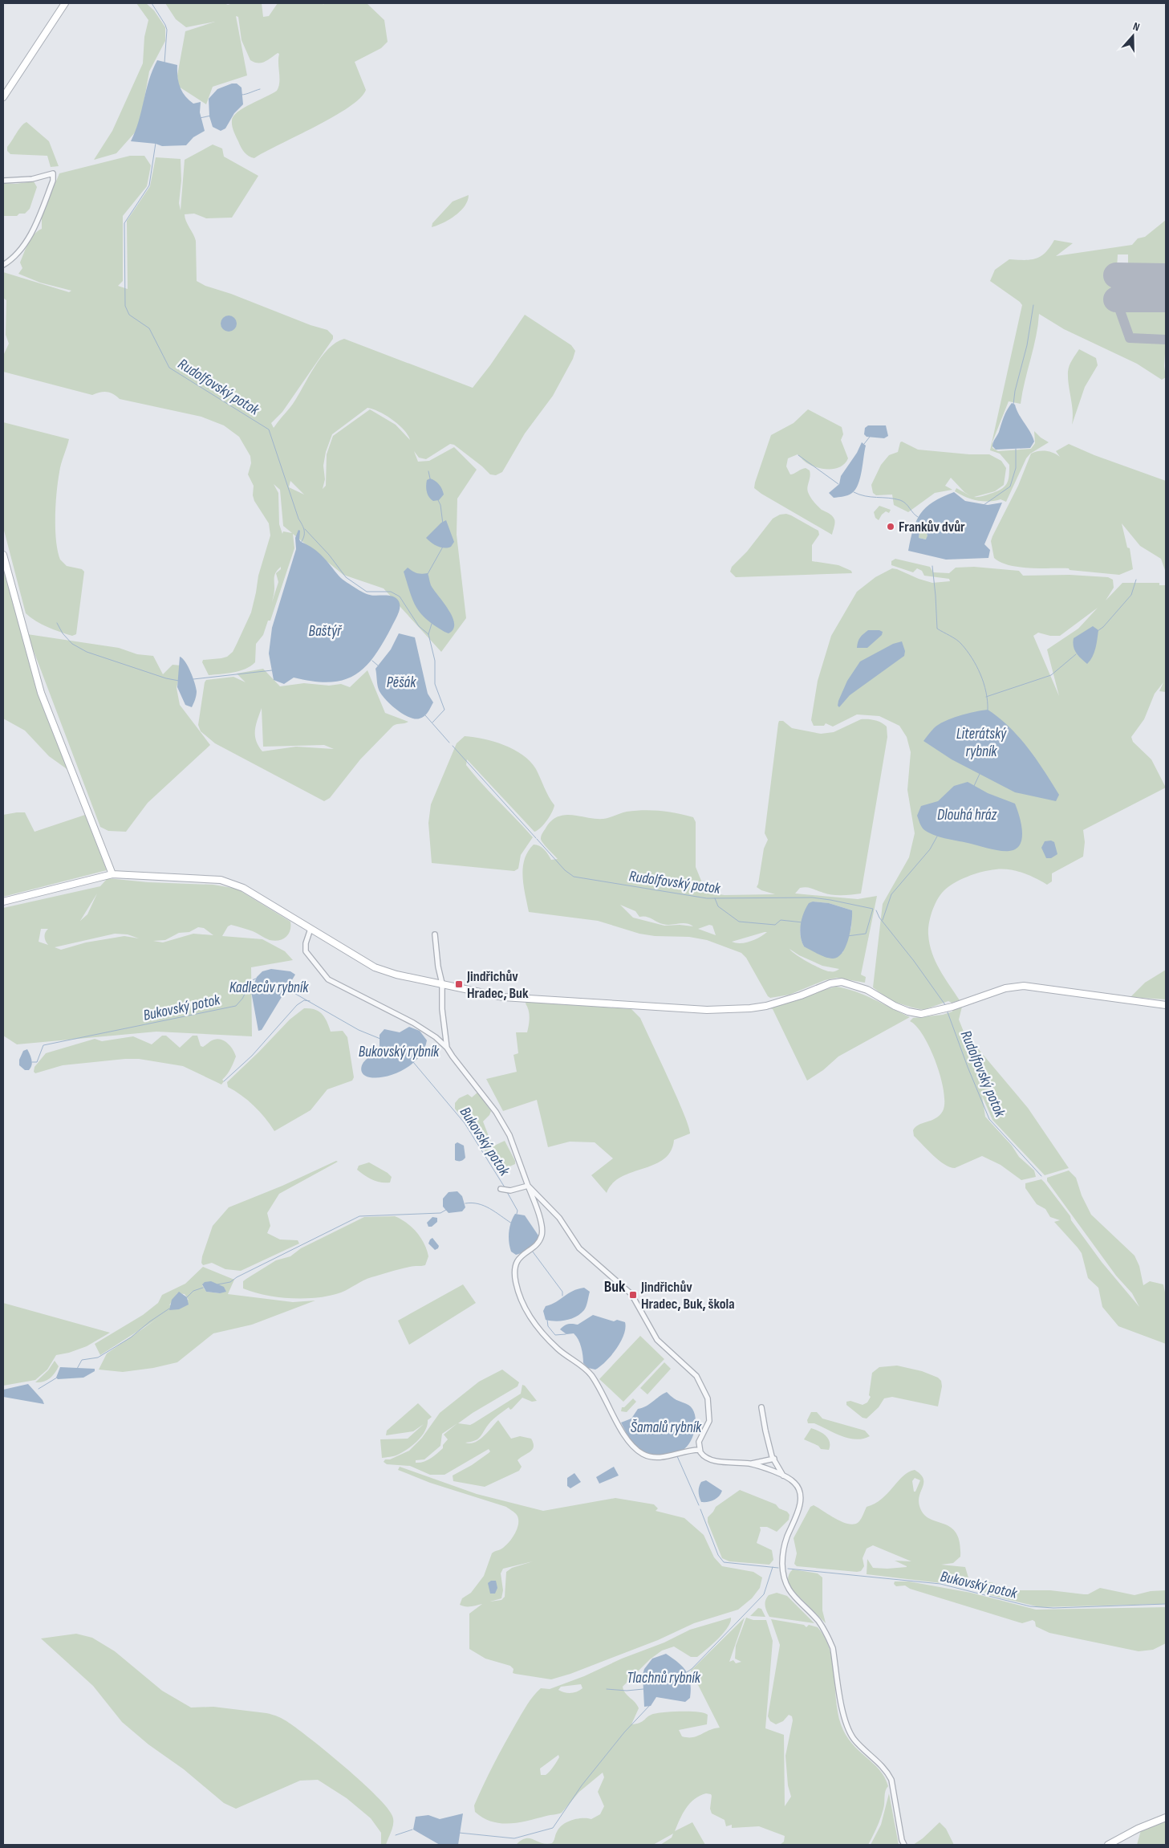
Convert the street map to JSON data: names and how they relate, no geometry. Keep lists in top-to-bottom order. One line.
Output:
{"districts":["Buk"],"water":["Rudolfovský potok","Baštýř","Pěšák","Literátský rybník","Dlouhá hráz","Kadlecův rybník","Bukovský potok","Bukovský rybník","Šamalů rybník","Tlachnů rybník"],"places":{"other":["Frankův dvůr"],"transit":["Jindřichův Hradec, Buk","Jindřichův Hradec, Buk, škola"]},"north":"top"}
